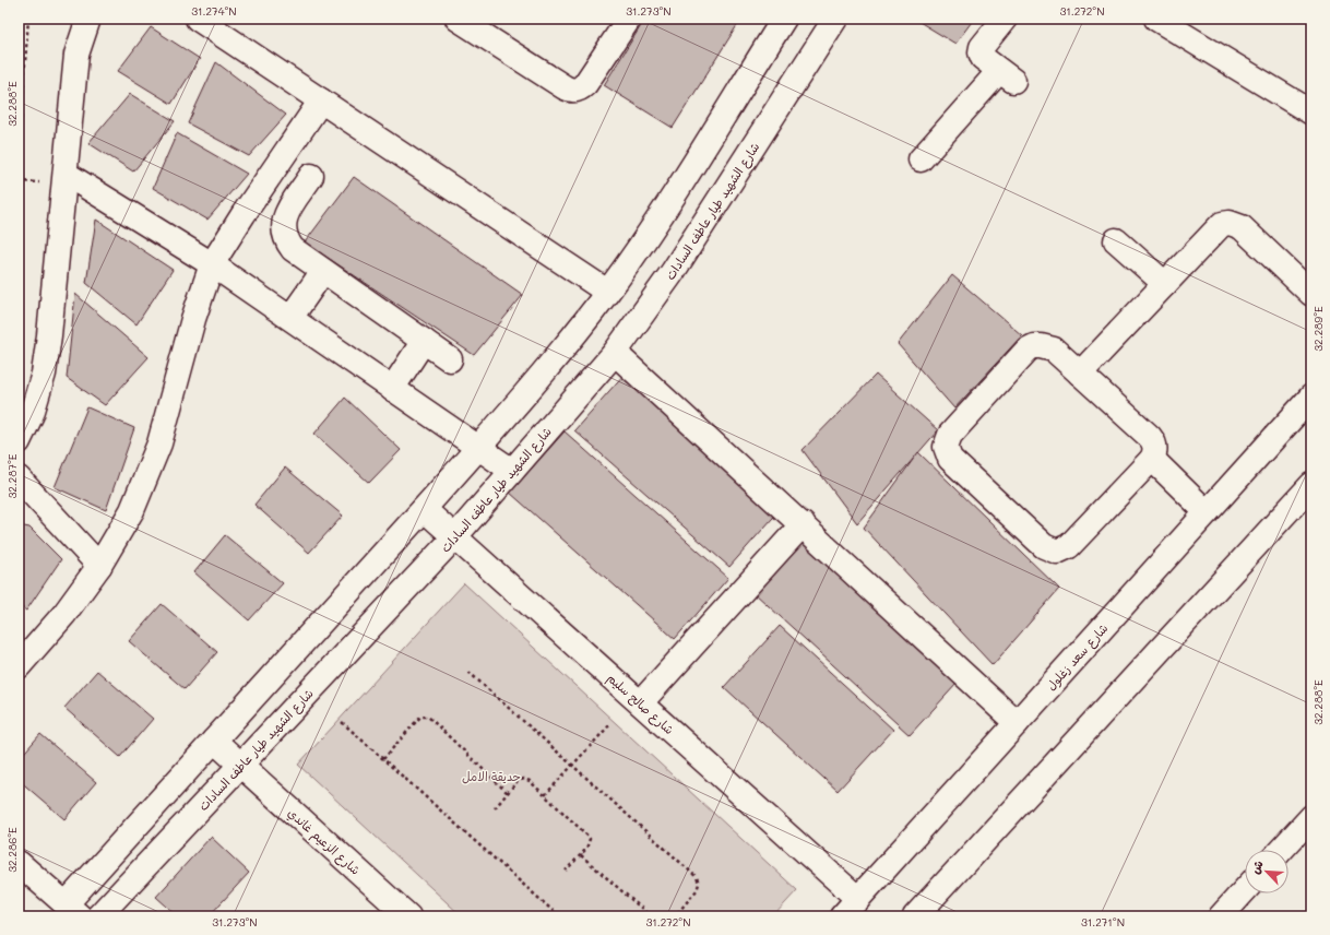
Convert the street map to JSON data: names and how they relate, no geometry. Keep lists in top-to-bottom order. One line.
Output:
{"streets":{"street":["شارع الشهيد طيار عاطف السادات","شارع سعد زغلول","شارع صالح سليم","شارع الزعيم غاندي"]},"crossings":[["شارع الشهيد طيار عاطف السادات","شارع صالح سليم"],["شارع الشهيد طيار عاطف السادات","شارع الزعيم غاندي"],["شارع سعد زغلول","شارع صالح سليم"]],"parks":["حديقة الامل"],"north":"top left","coordinates":["31.274°N","31.273°N","31.272°N","32.288°E","32.289°E","32.287°E","32.286°E","31.271°N"]}
